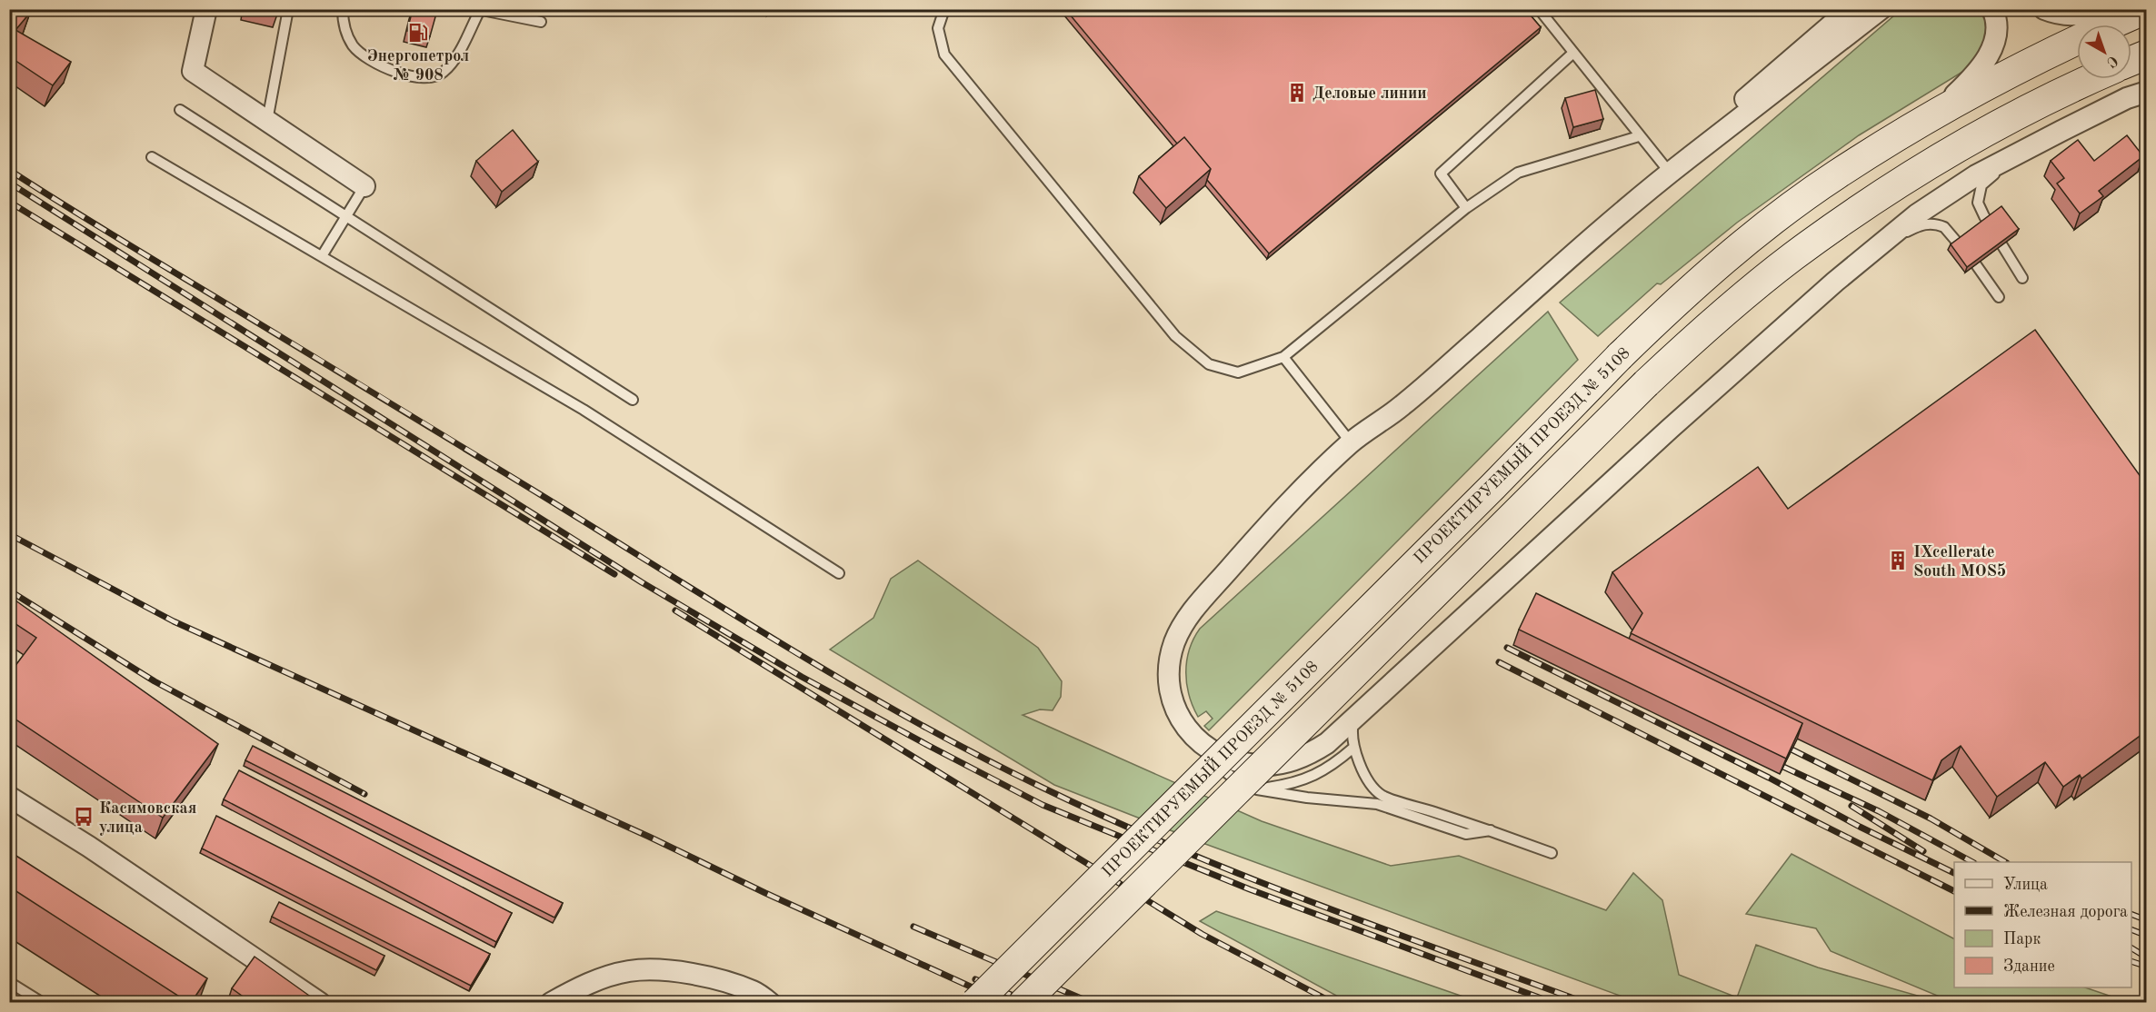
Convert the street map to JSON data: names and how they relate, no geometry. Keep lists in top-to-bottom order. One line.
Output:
{"streets":{"main road":["ПРОЕКТИРУЕМЫЙ ПРОЕЗД № 5108"]},"places":{"fuel station":["Энергопетрол № 908"],"building":["Деловые линии","IXcellerate South MOS5"],"bus stop":["Касимовская улица"]},"legend":["Улица","Железная дорога","Парк","Здание"],"north":"bottom right"}
